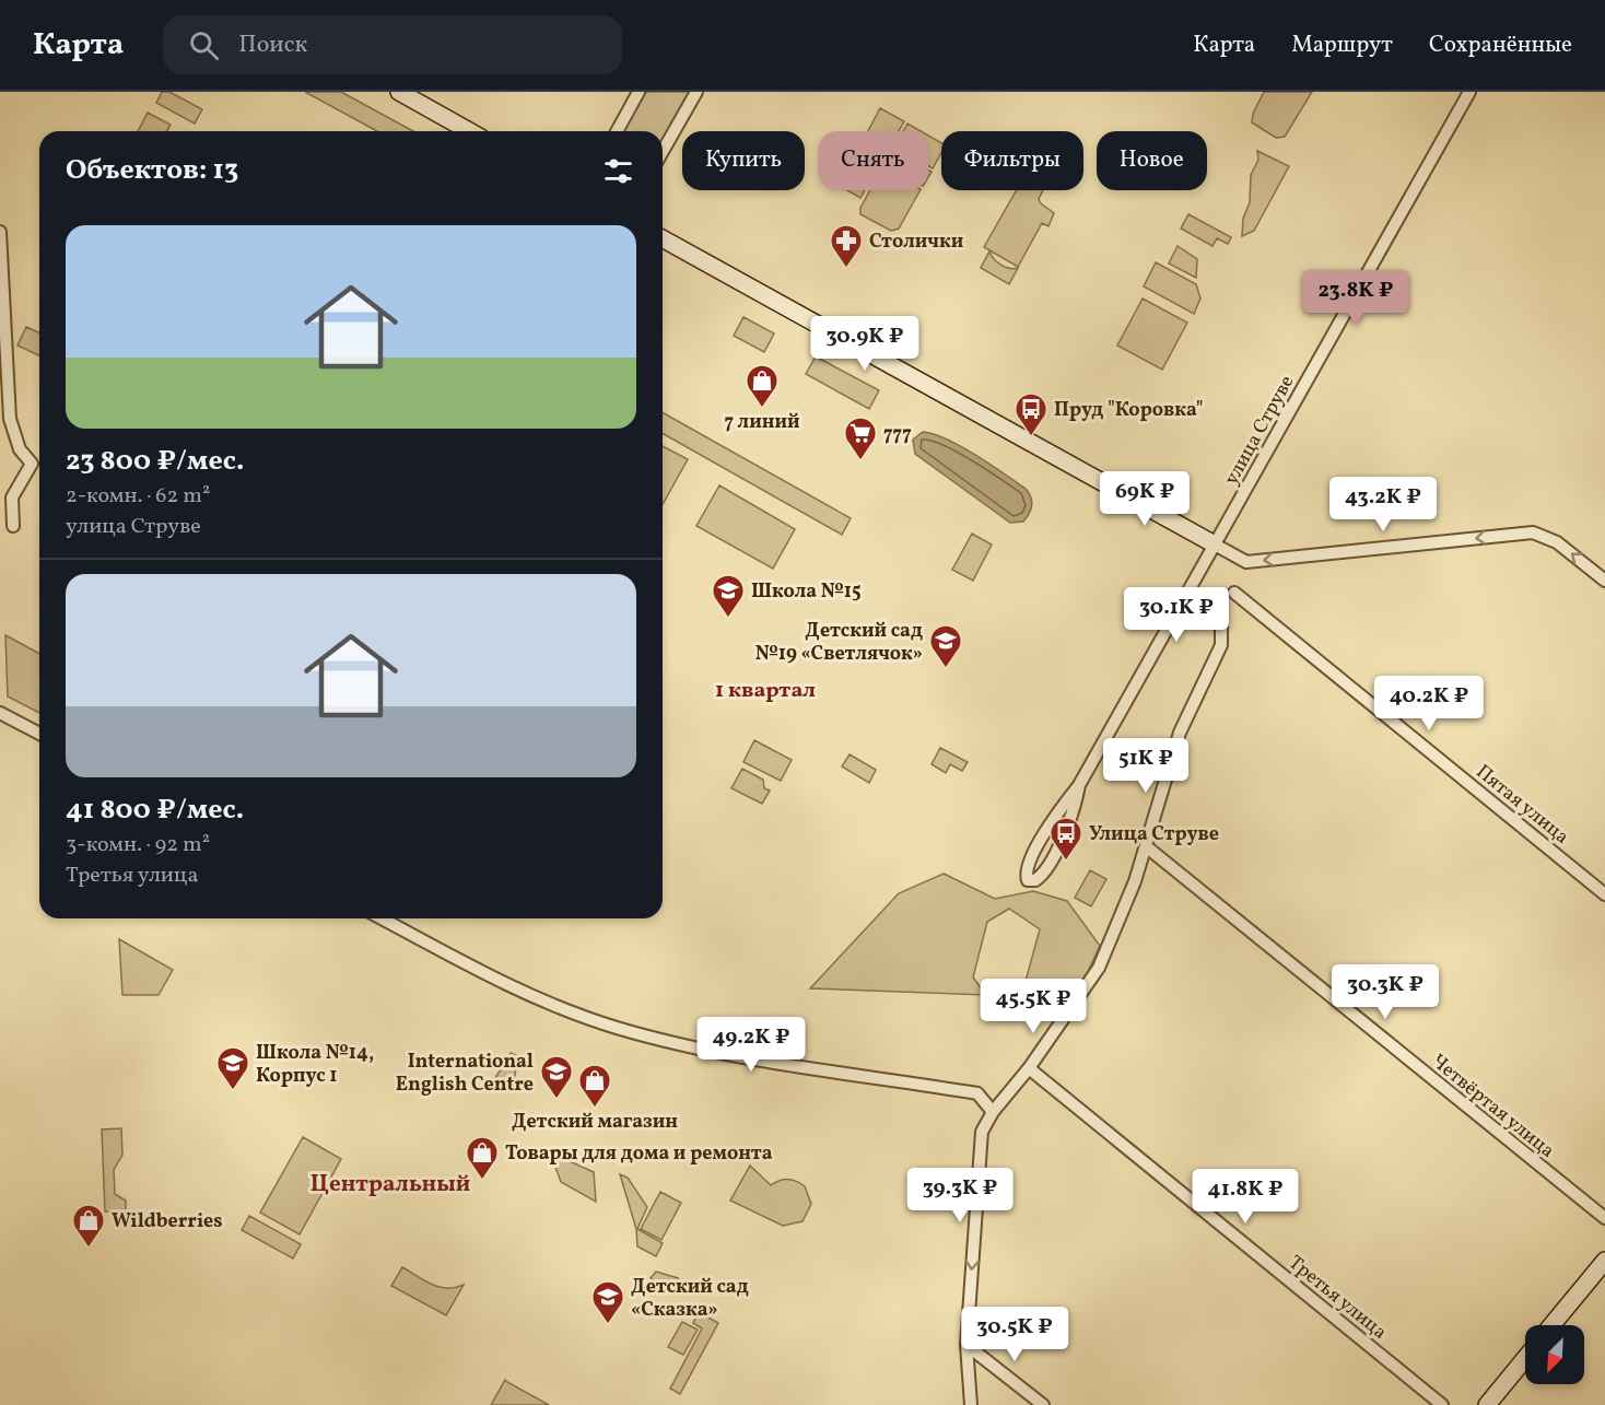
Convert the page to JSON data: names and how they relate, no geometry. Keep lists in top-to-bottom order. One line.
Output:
{"streets":{"street":["улица Струве","Пятая улица","Четвёртая улица","Третья улица"]},"districts":["1 квартал","Центральный"],"places":{"pharmacy":["Столички"],"shop":["7 линий","Детский магазин","Товары для дома и ремонта","Wildberries"],"bus stop":["Пруд \"Коровка\"","Улица Струве"],"supermarket":["777"],"school or university":["Школа №15","Детский сад №19 «Светлячок»","Школа №14, Корпус 1","International English Centre","Детский сад «Сказка»"]},"north":"bottom left","page":{"header":"Карта","search":"Поиск","nav":["Карта","Маршрут","Сохранённые"],"chip":["Купить","Снять","Фильтры","Новое"],"heading":"Объектов: 13","list":[{"name":"23 800 ₽/мес.","note":"2-комн. · 62 m² · улица Струве"},{"name":"41 800 ₽/мес.","note":"3-комн. · 92 m² · Третья улица"}],"price":["23.8K ₽","30.9K ₽","69K ₽","43.2K ₽","30.1K ₽","40.2K ₽","51K ₽","30.3K ₽","45.5K ₽","49.2K ₽","39.3K ₽","41.8K ₽","30.5K ₽"]}}
